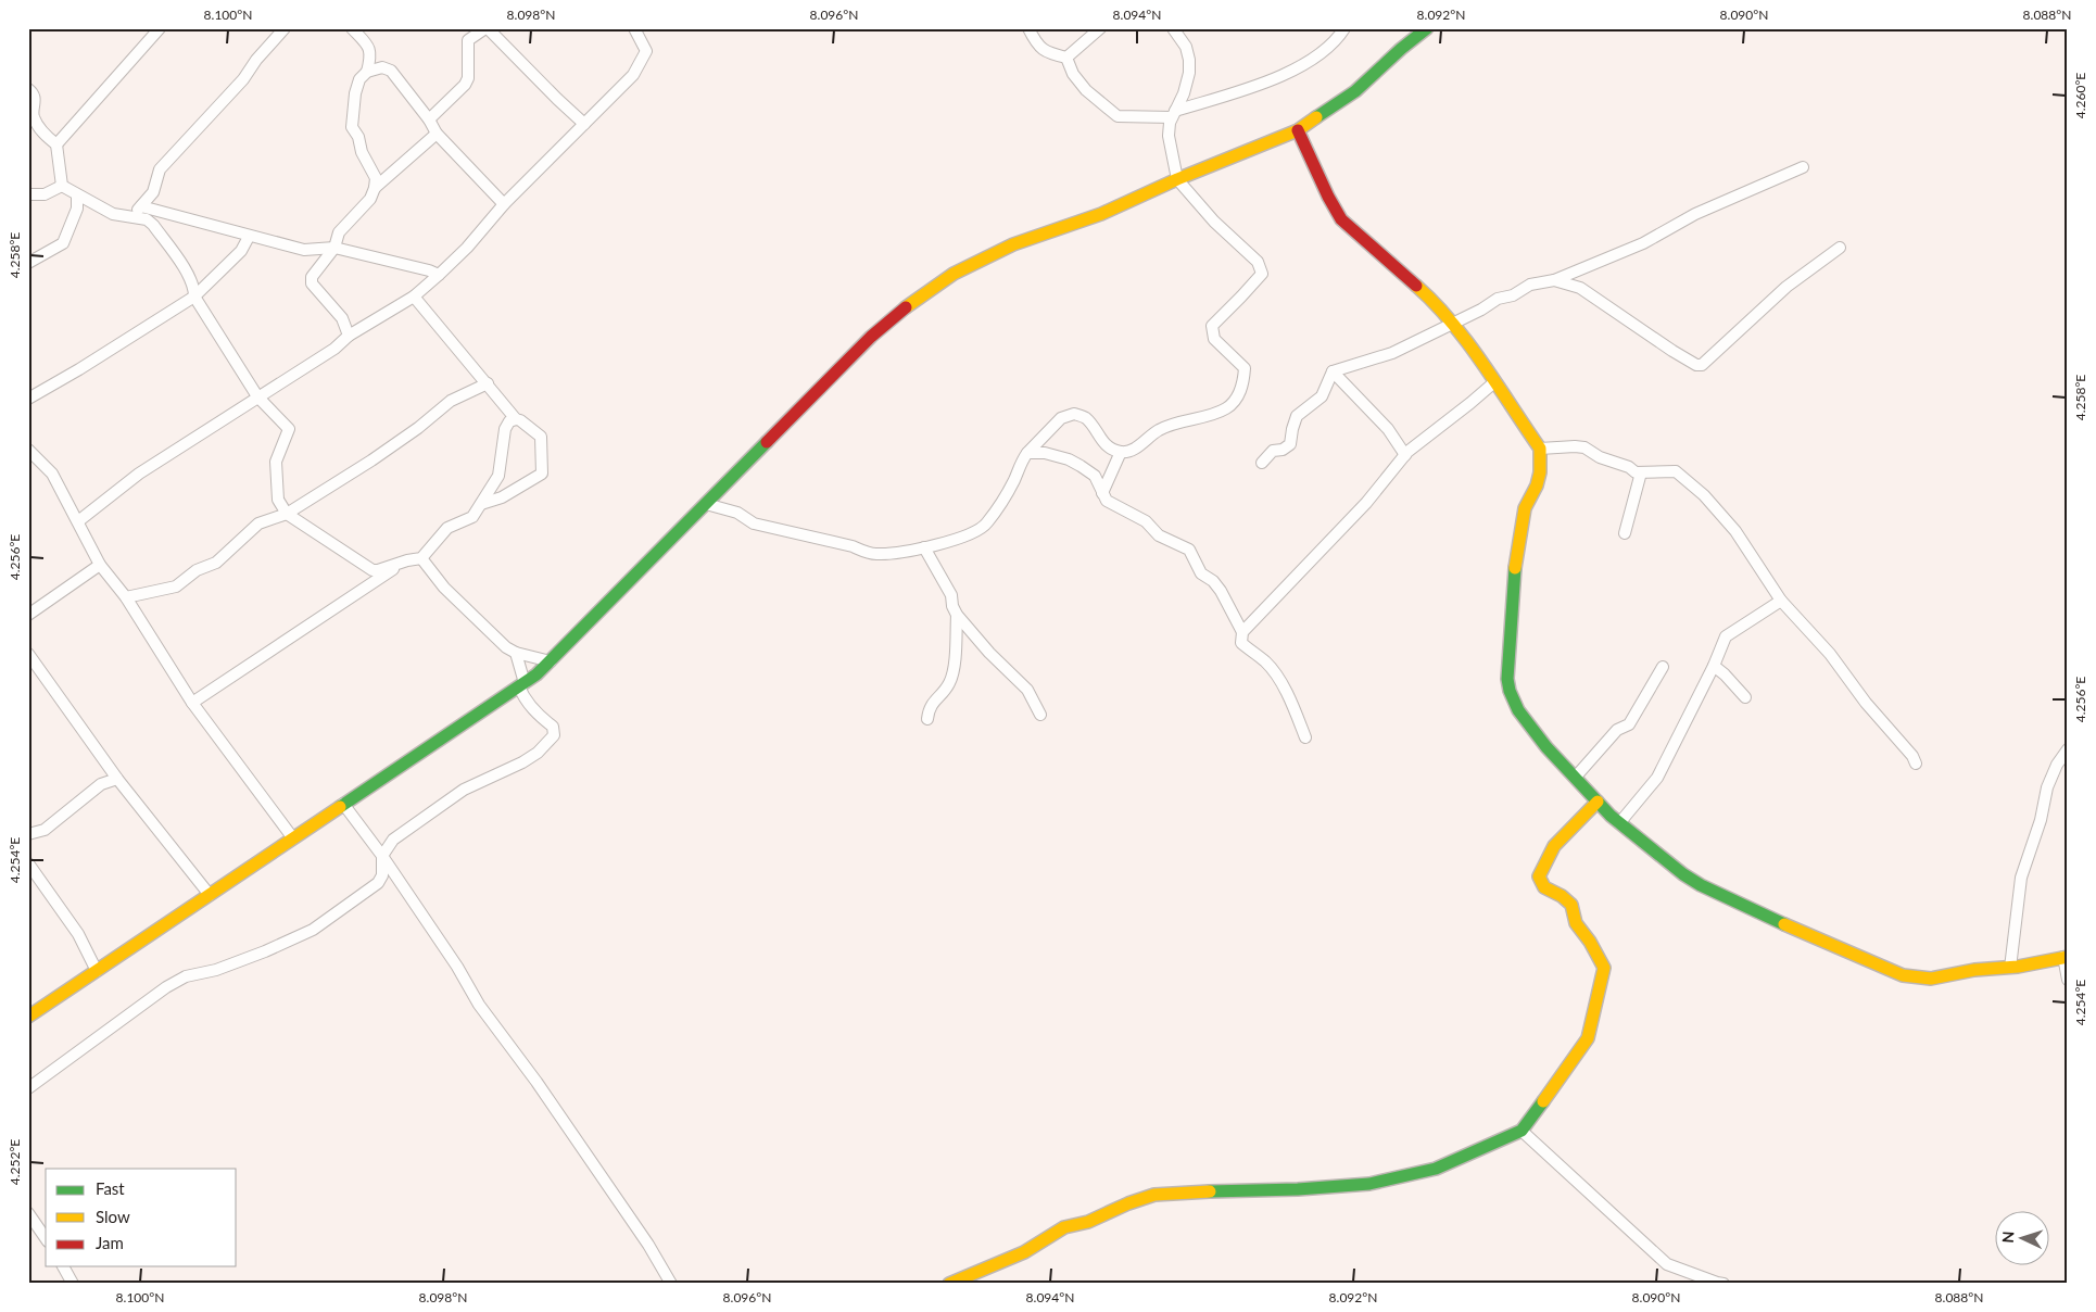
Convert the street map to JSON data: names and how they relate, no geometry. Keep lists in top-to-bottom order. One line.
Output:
{"legend":["Fast","Slow","Jam"],"north":"left","coordinates":["8.100°N","8.098°N","8.096°N","8.094°N","8.092°N","8.090°N","8.088°N","4.260°E","4.258°E","4.256°E","4.254°E","4.252°E"]}
